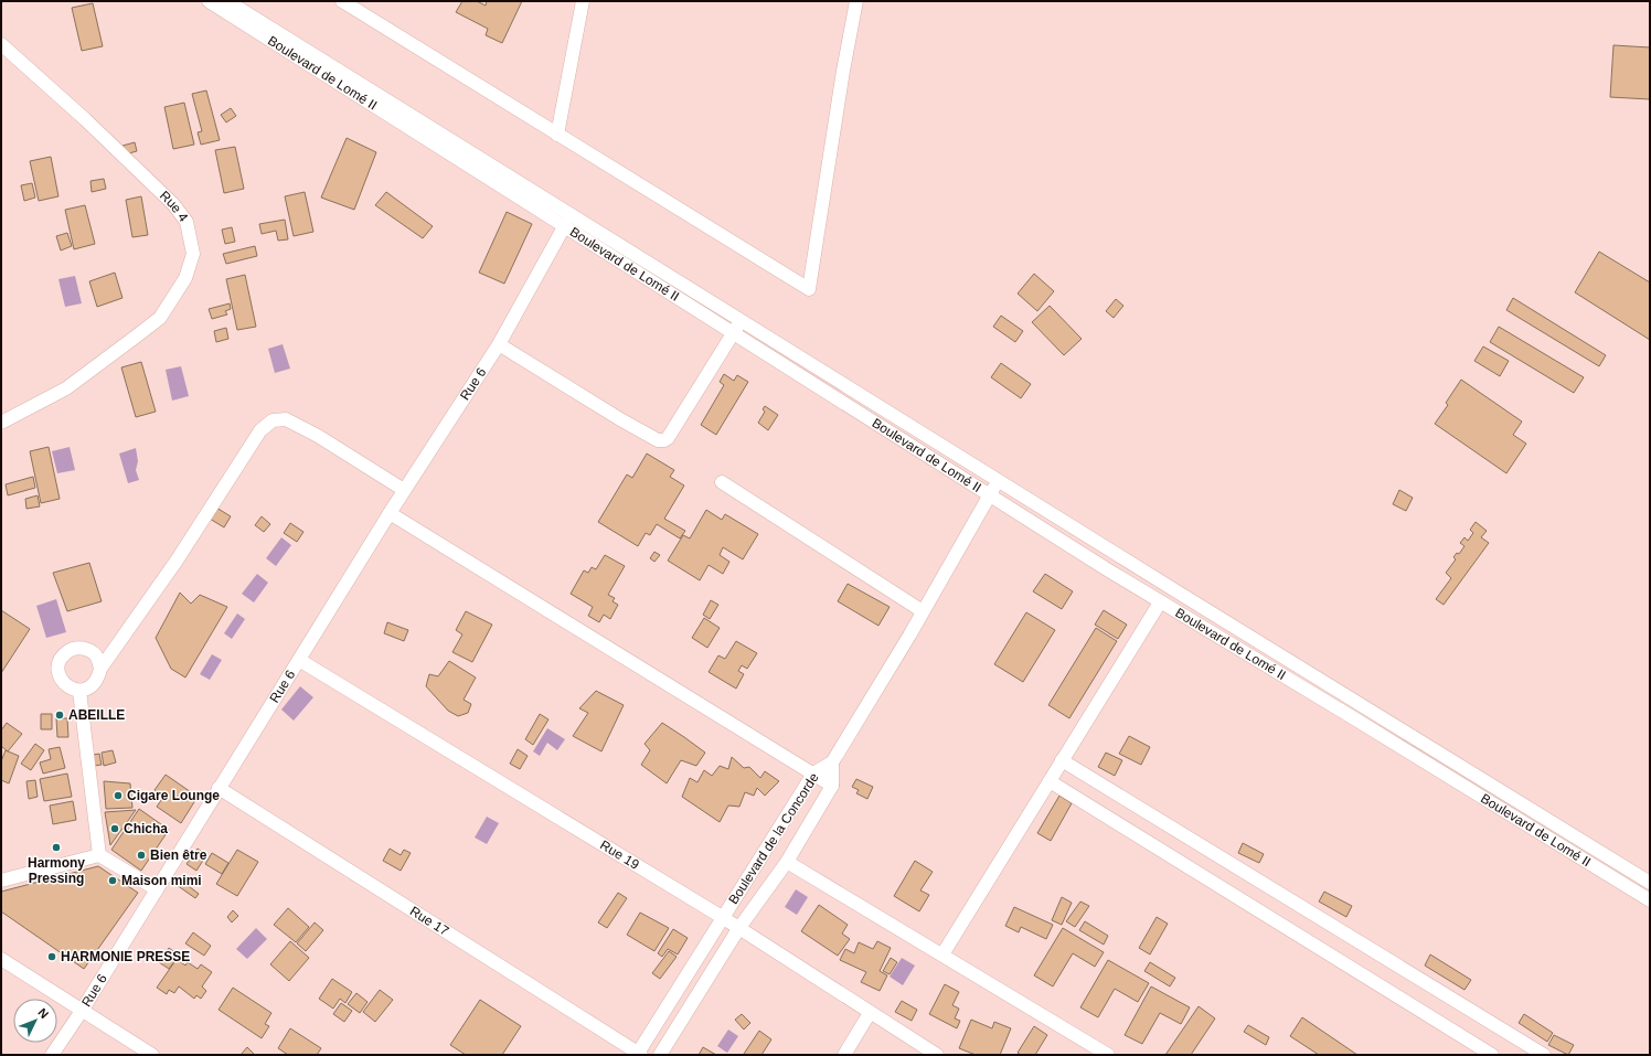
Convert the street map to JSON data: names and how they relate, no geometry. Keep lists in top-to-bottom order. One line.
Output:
{"streets":{"street":["Boulevard de Lomé II","Rue 4","Rue 6","Boulevard de la Concorde","Rue 19","Rue 17"]},"crossings":[["Boulevard de Lomé II","Rue 6"],["Rue 6","Rue 19"],["Rue 6","Rue 17"],["Boulevard de la Concorde","Rue 19"],["Boulevard de la Concorde","Rue 17"]],"places":["ABEILLE","Cigare Lounge","Chicha","Harmony Pressing","Bien être","Maison mimi","HARMONIE PRESSE"],"north":"top right"}
